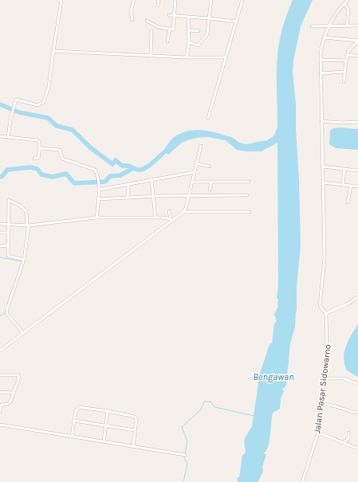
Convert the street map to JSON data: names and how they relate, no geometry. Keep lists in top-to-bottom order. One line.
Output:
{"streets":{"street":["Jalan Pasar Sidowarno"]},"water":["Bengawan"]}
